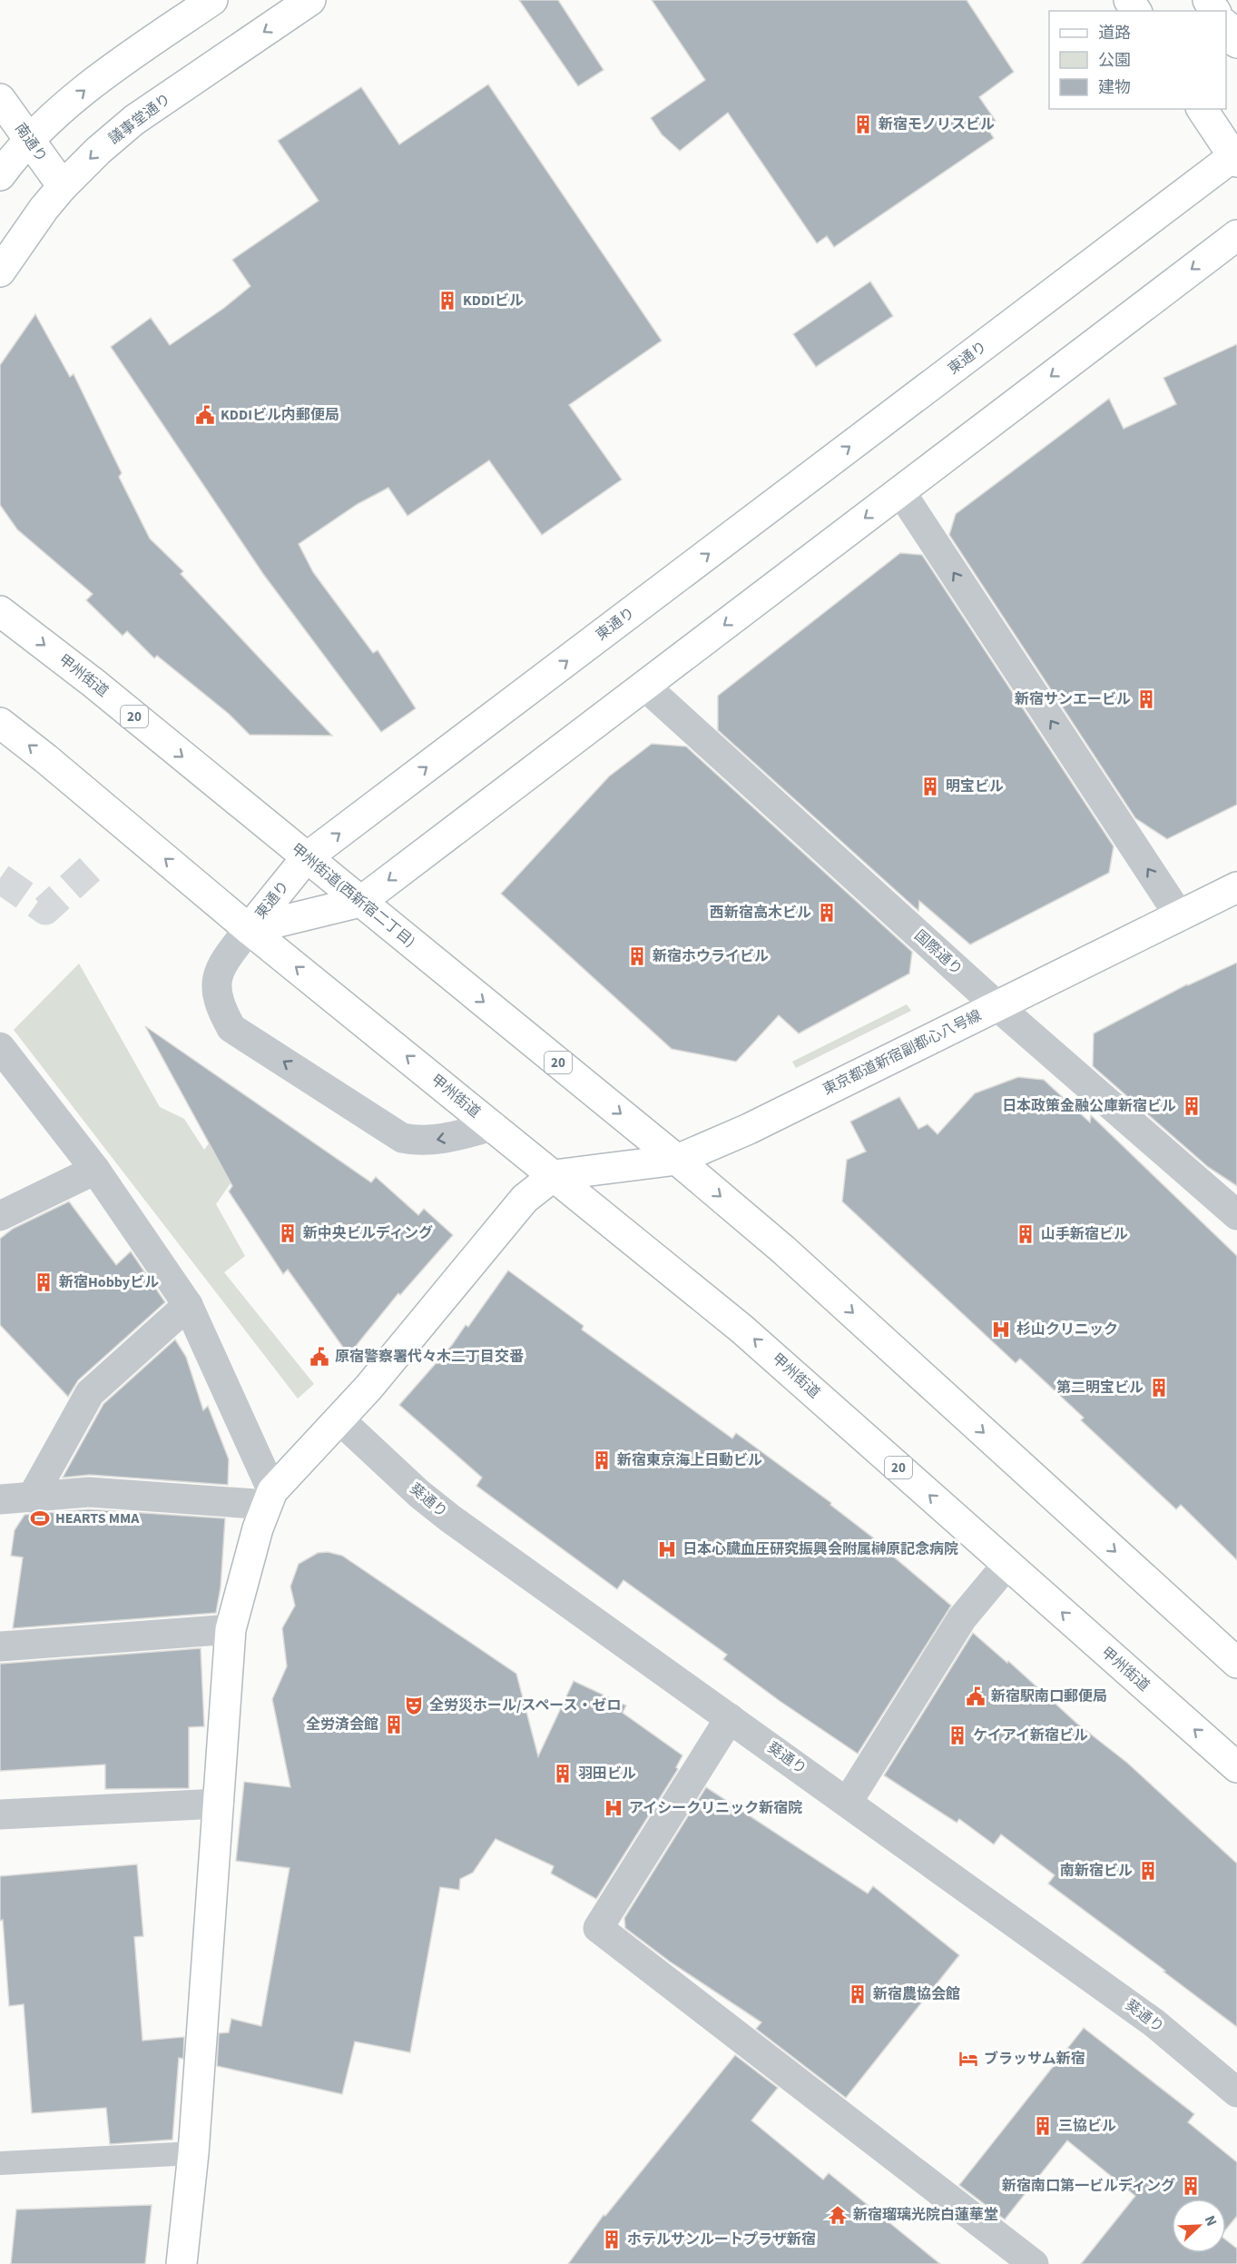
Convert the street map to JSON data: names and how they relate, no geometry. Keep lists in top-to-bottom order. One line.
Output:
{"streets":{"main road":["議事堂通り","南通り","東通り","甲州街道","20","甲州街道(西新宿二丁目)","東京都道新宿副都心八号線"],"street":["国際通り","葵通り"]},"crossings":[["議事堂通り","南通り"],["東通り","甲州街道"],["東通り","20"],["東通り","甲州街道(西新宿二丁目)"],["東通り","国際通り"],["甲州街道","20"],["甲州街道","甲州街道(西新宿二丁目)"],["甲州街道","東京都道新宿副都心八号線"],["20","甲州街道(西新宿二丁目)"],["20","東京都道新宿副都心八号線"],["甲州街道(西新宿二丁目)","東京都道新宿副都心八号線"],["国際通り","東京都道新宿副都心八号線"]],"one_way":["甲州街道(西新宿二丁目)"],"places":{"building":["新宿モノリスビル","KDDIビル","新宿サンエービル","明宝ビル","西新宿高木ビル","新宿ホウライビル","日本政策金融公庫新宿ビル","新中央ビルディング","山手新宿ビル","新宿Hobbyビル","第二明宝ビル","新宿東京海上日動ビル","全労済会館","ケイアイ新宿ビル","羽田ビル","南新宿ビル","新宿農協会館","三協ビル","新宿南口第一ビルディング","ホテルサンルートプラザ新宿"],"public building":["KDDIビル内郵便局","原宿警察署代々木二丁目交番","新宿駅南口郵便局"],"hospital":["杉山クリニック","日本心臓血圧研究振興会附属榊原記念病院","アイシークリニック新宿院"],"sports":["HEARTS MMA"],"theatre":["全労災ホール/スペース・ゼロ"],"hotel":["ブラッサム新宿"],"temple":["新宿瑠璃光院白蓮華堂"]},"legend":["道路","公園","建物"],"north":"top right"}
